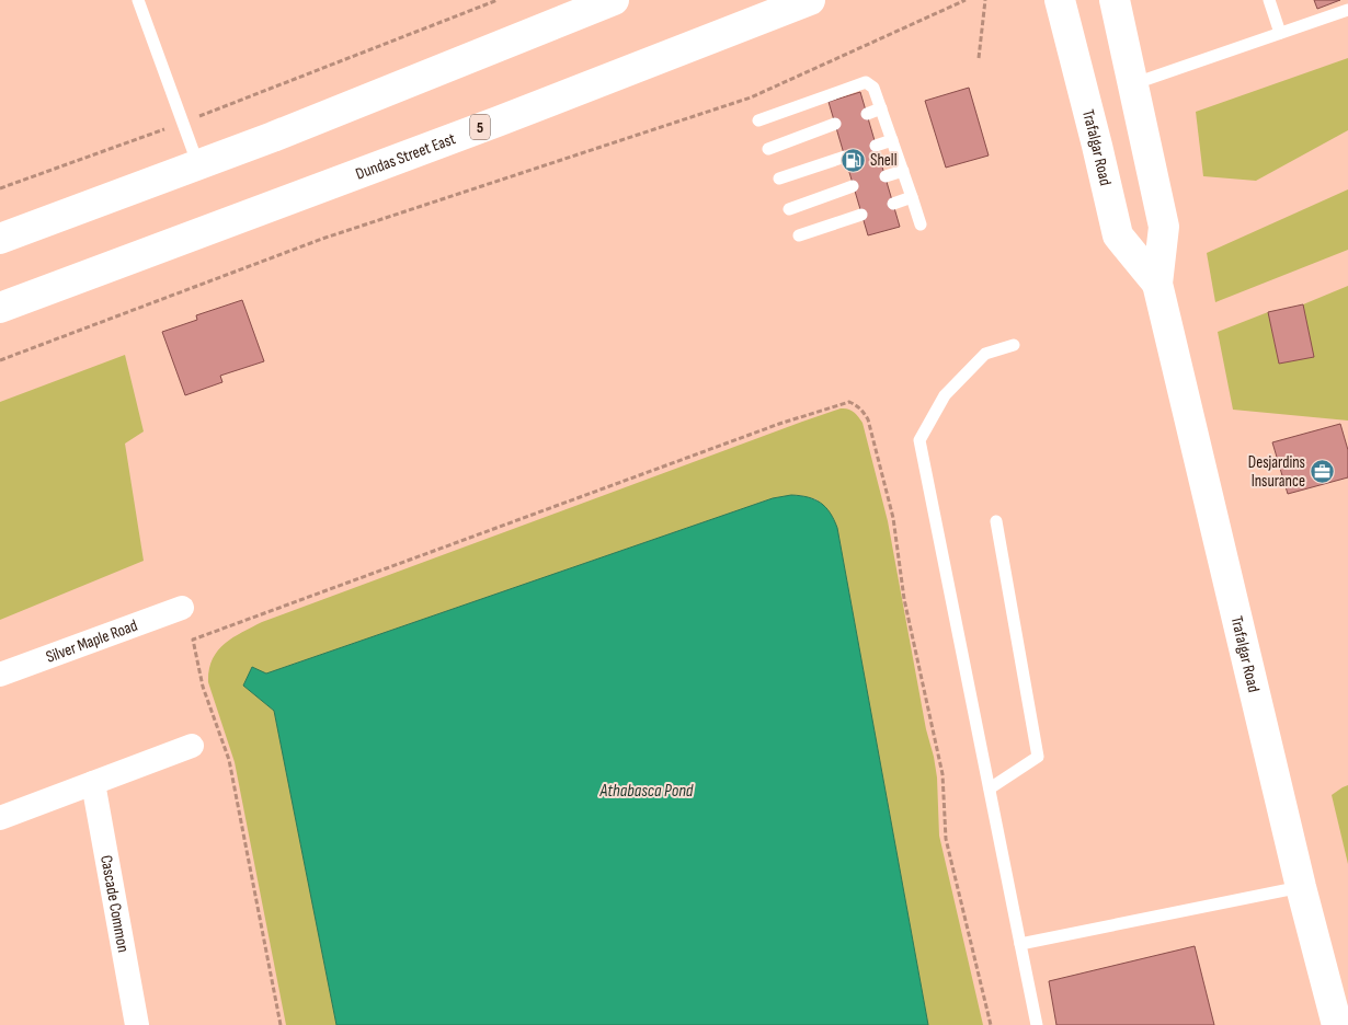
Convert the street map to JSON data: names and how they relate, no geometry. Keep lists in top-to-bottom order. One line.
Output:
{"streets":{"main road":["5","Trafalgar Road","Dundas Street East"],"street":["Silver Maple Road","Cascade Common"]},"water":["Athabasca Pond"],"places":{"fuel station":["Shell"],"office":["Desjardins Insurance"]}}
